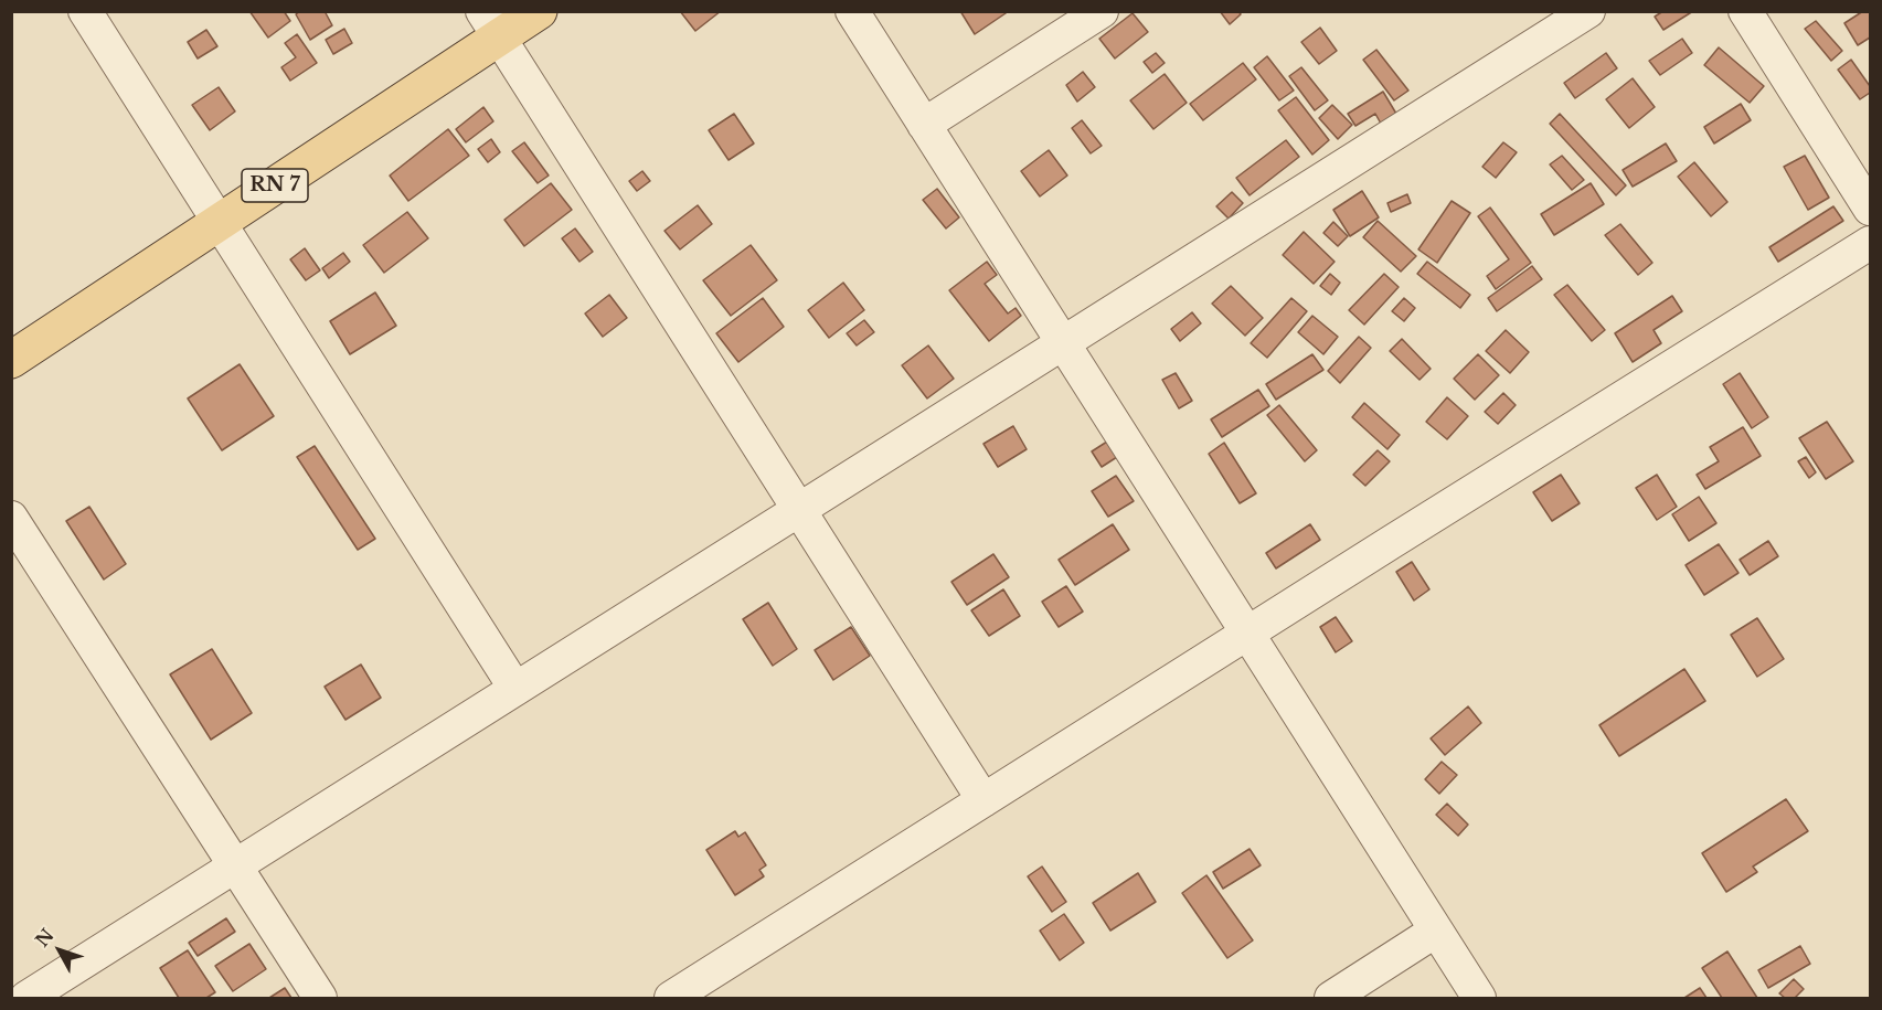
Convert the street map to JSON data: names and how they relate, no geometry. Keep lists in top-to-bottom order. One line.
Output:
{"streets":{"main road":["RN 7"]},"north":"top left"}
